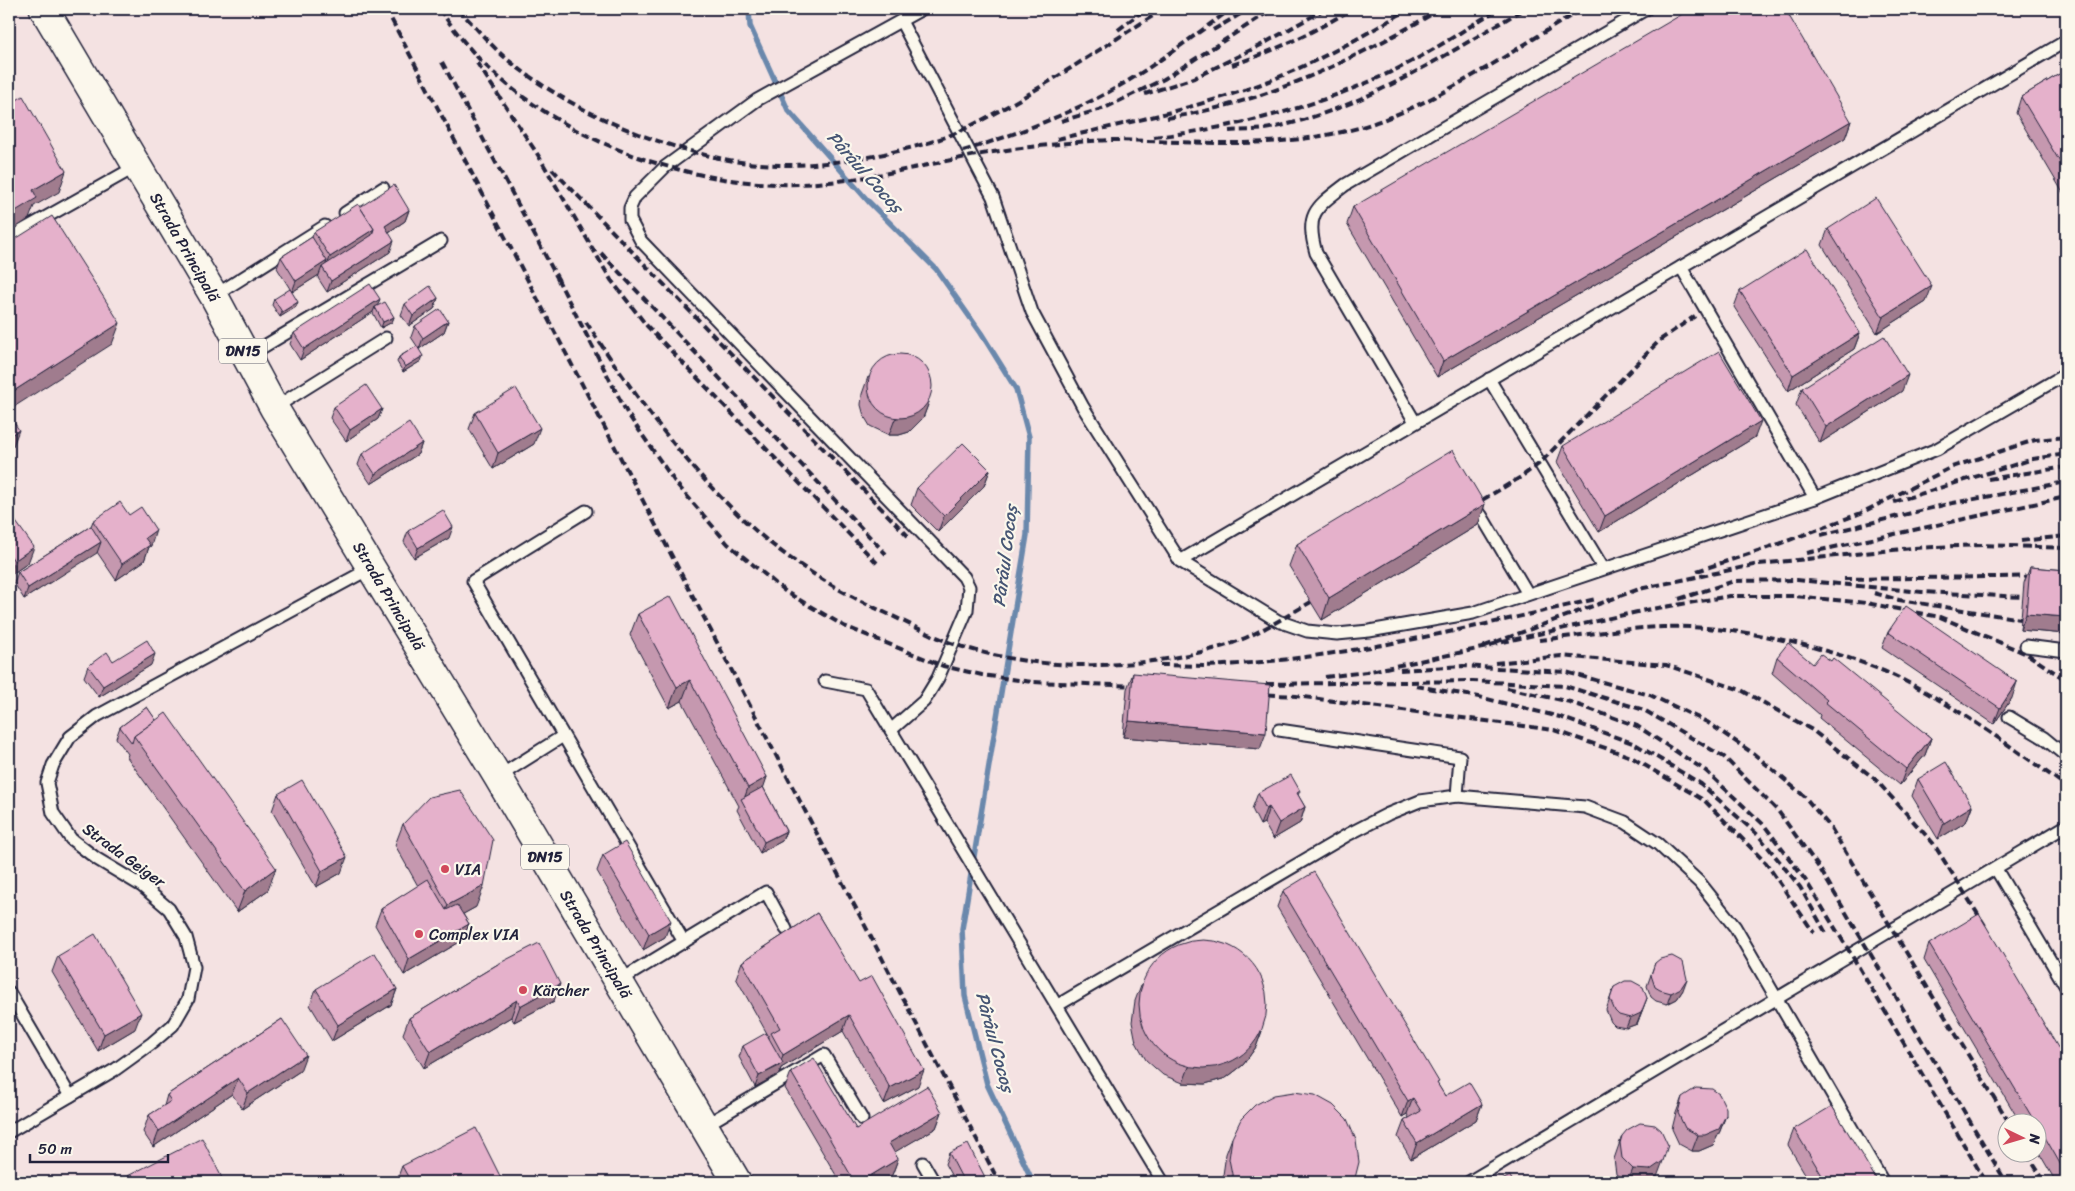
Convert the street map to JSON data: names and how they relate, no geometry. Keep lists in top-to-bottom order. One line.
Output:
{"streets":{"main road":["Strada Principală","DN15"],"lane":["Strada Geiger"]},"crossings":[["Strada Principală","Strada Geiger"]],"water":["Pârâul Cocoș"],"places":["VIA","Complex VIA","Kärcher"],"scale_bar":"50 m","north":"right"}
